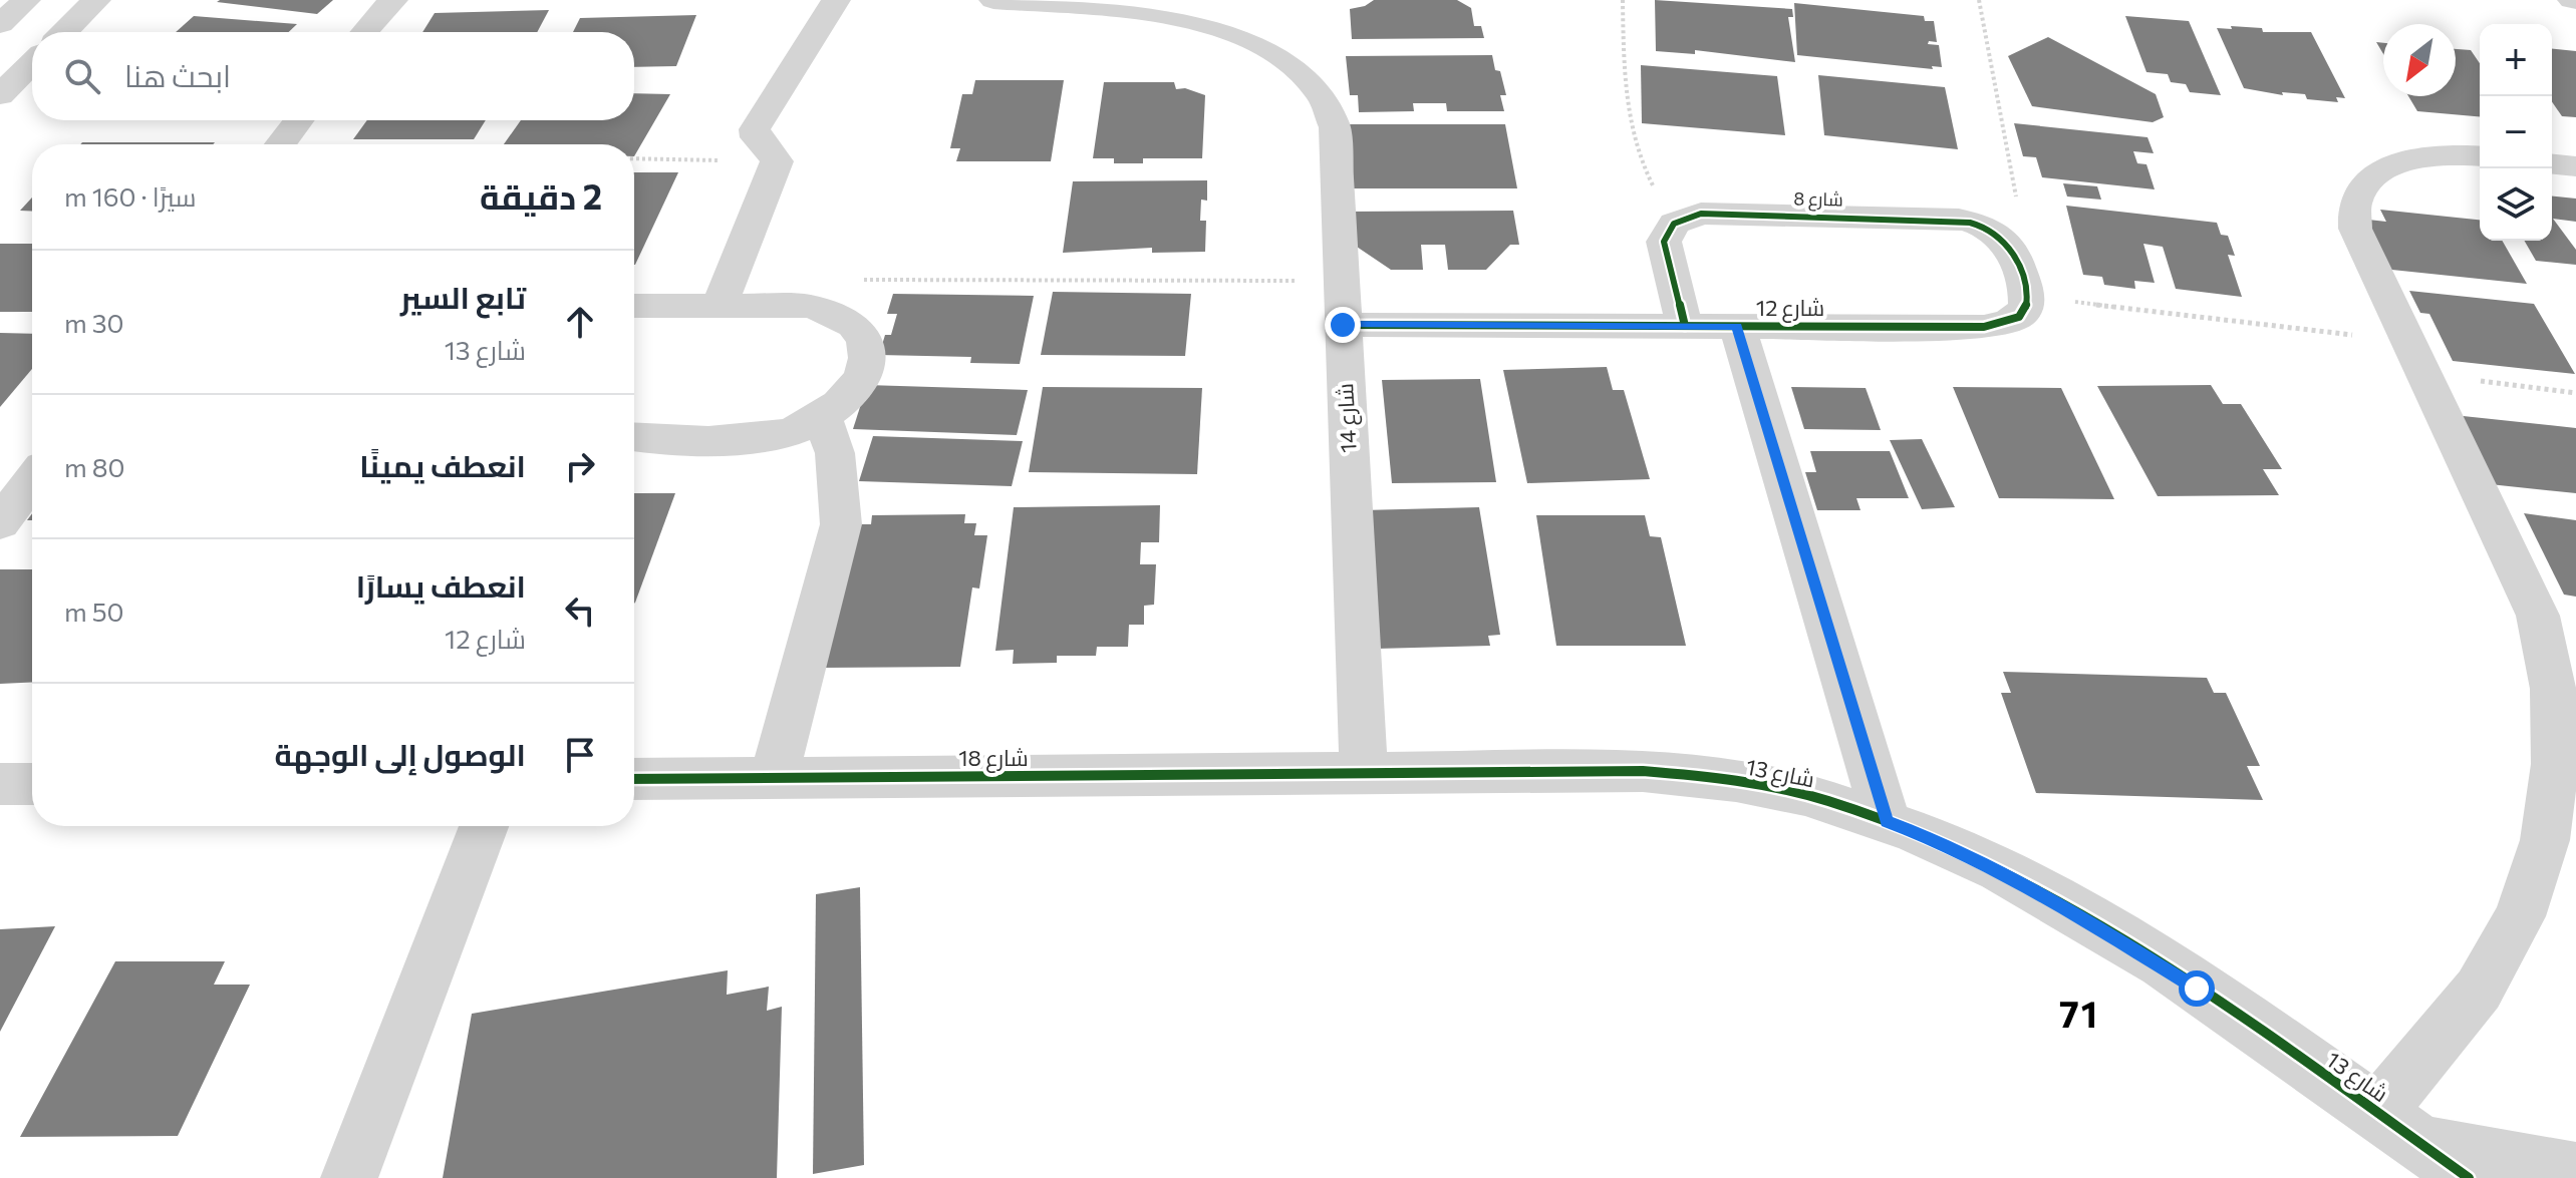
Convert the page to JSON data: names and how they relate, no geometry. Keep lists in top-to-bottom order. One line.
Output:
{"streets":{"street":["شارع 8","شارع 12","شارع 14","شارع 18","شارع 13"]},"crossings":[["شارع 12","شارع 14"],["شارع 14","شارع 18"],["شارع 14","شارع 13"],["شارع 18","شارع 13"]],"districts":["71"],"north":"bottom left","page":{"map_buttons":["+","−"],"search":"ابحث هنا","heading":["2 دقيقة","سيرًا · 160 m"],"list":[["تابع السير","شارع 13","30 m"],["انعطف يمينًا","80 m"],["انعطف يسارًا","شارع 12","50 m"],"الوصول إلى الوجهة"]}}
